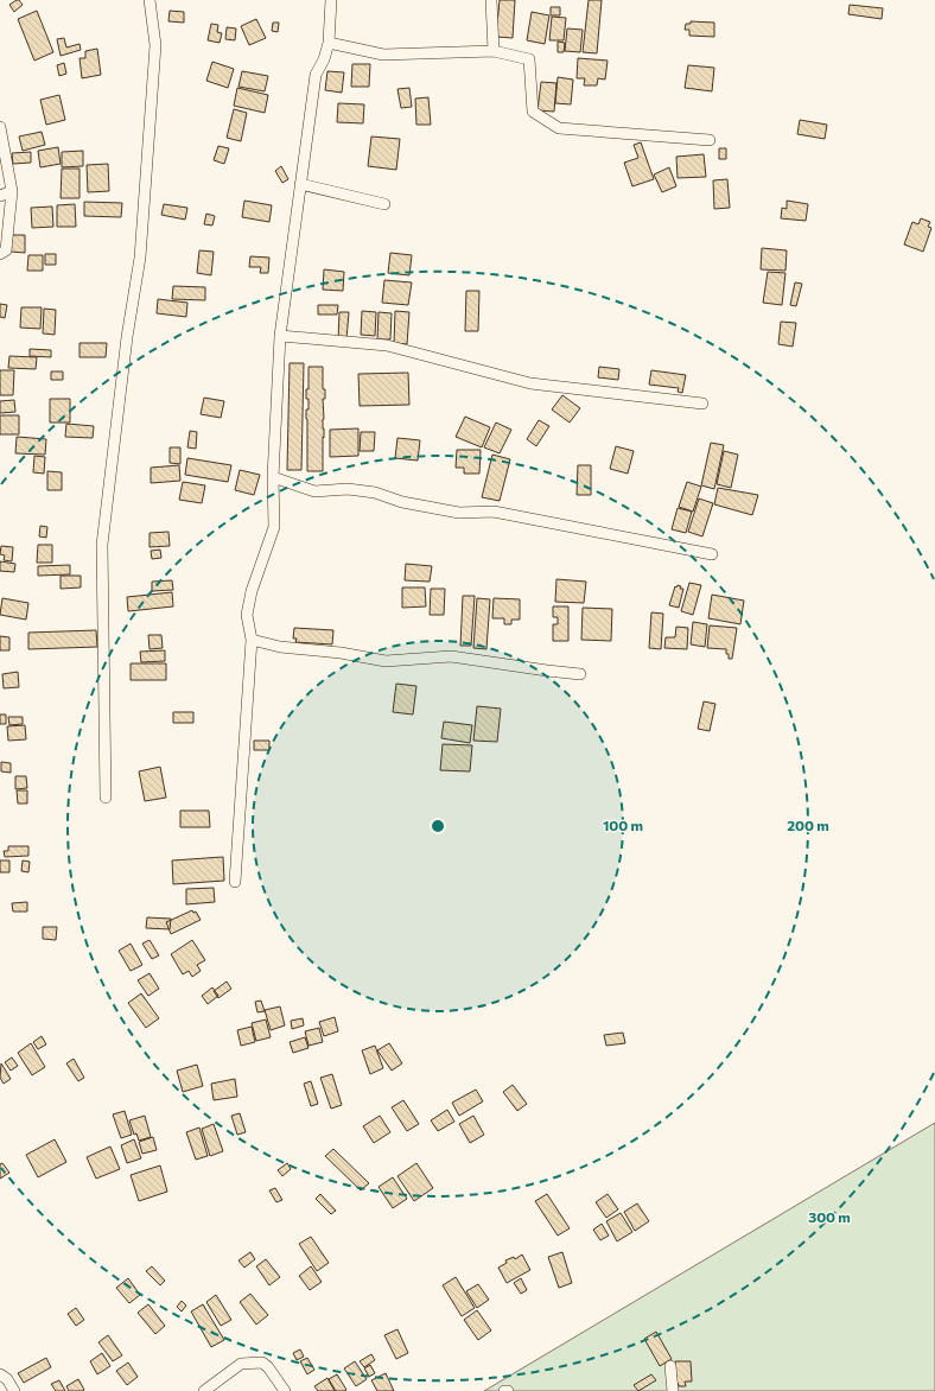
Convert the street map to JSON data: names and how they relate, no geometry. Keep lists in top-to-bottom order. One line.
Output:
{"rings":["100 m","200 m","300 m"]}
